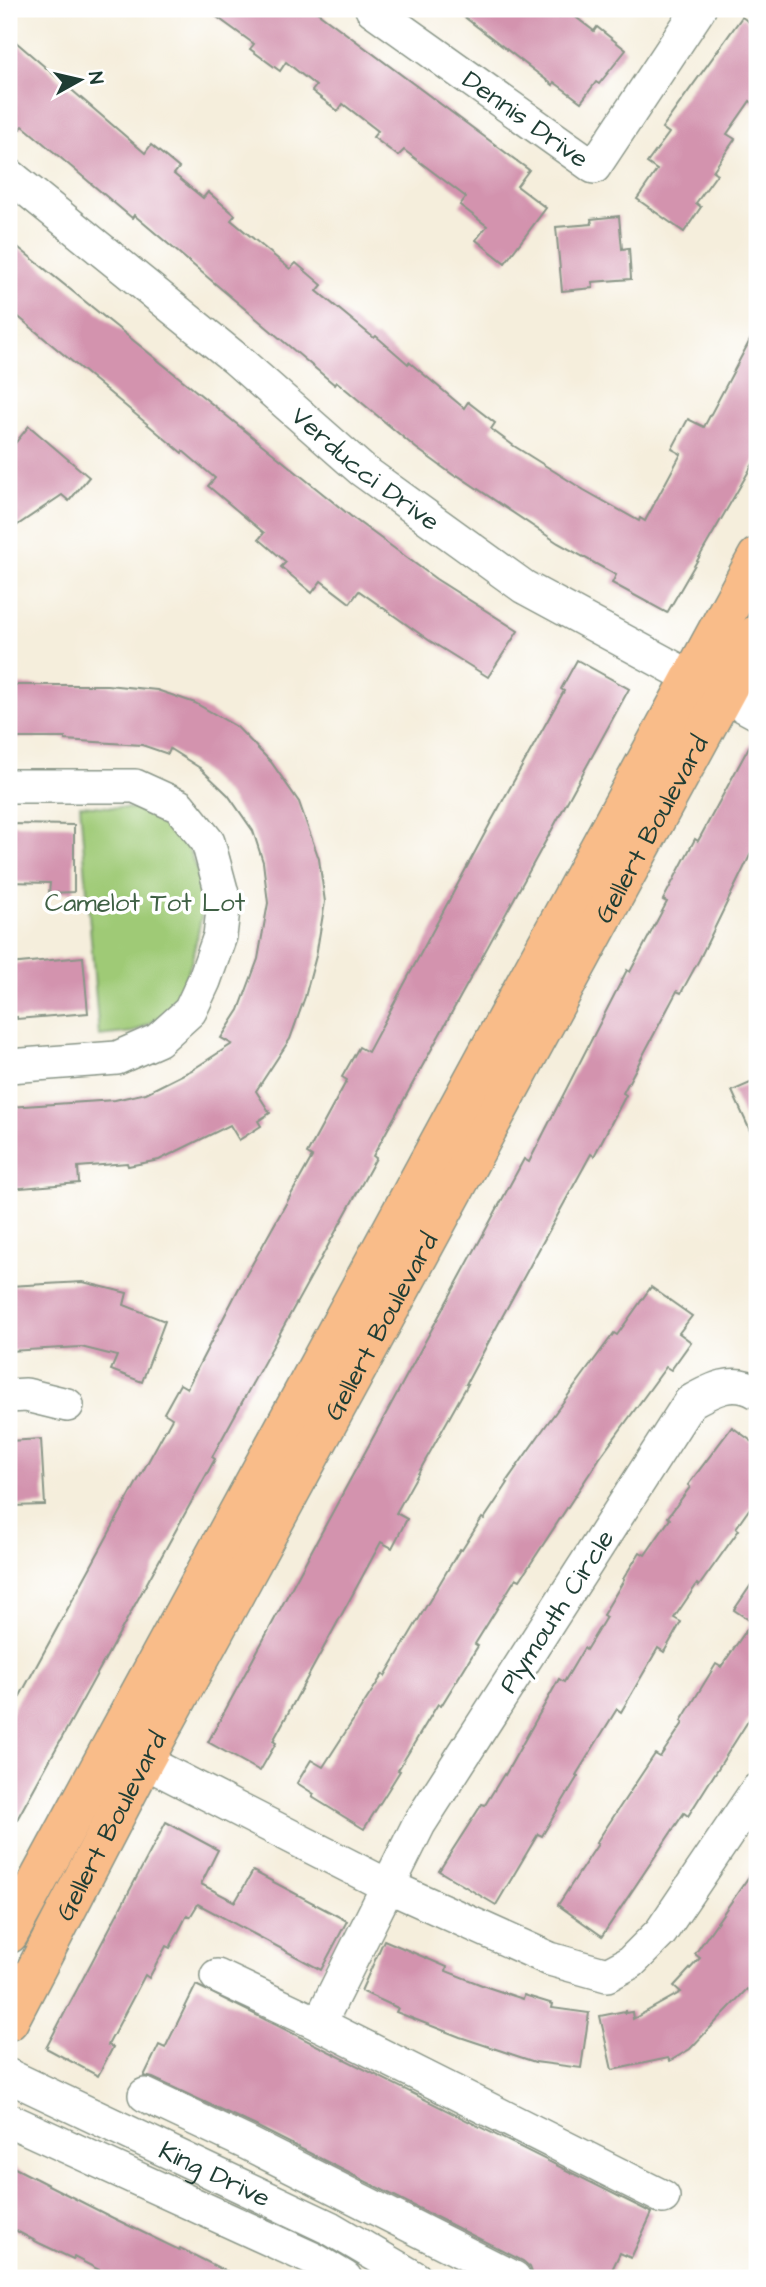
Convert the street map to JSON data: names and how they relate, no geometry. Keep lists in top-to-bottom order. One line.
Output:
{"streets":{"main road":["Gellert Boulevard"],"street":["Dennis Drive","Verducci Drive","Plymouth Circle","King Drive"]},"crossings":[["Verducci Drive","Gellert Boulevard"]],"parks":["Camelot Tot Lot"],"north":"right"}
